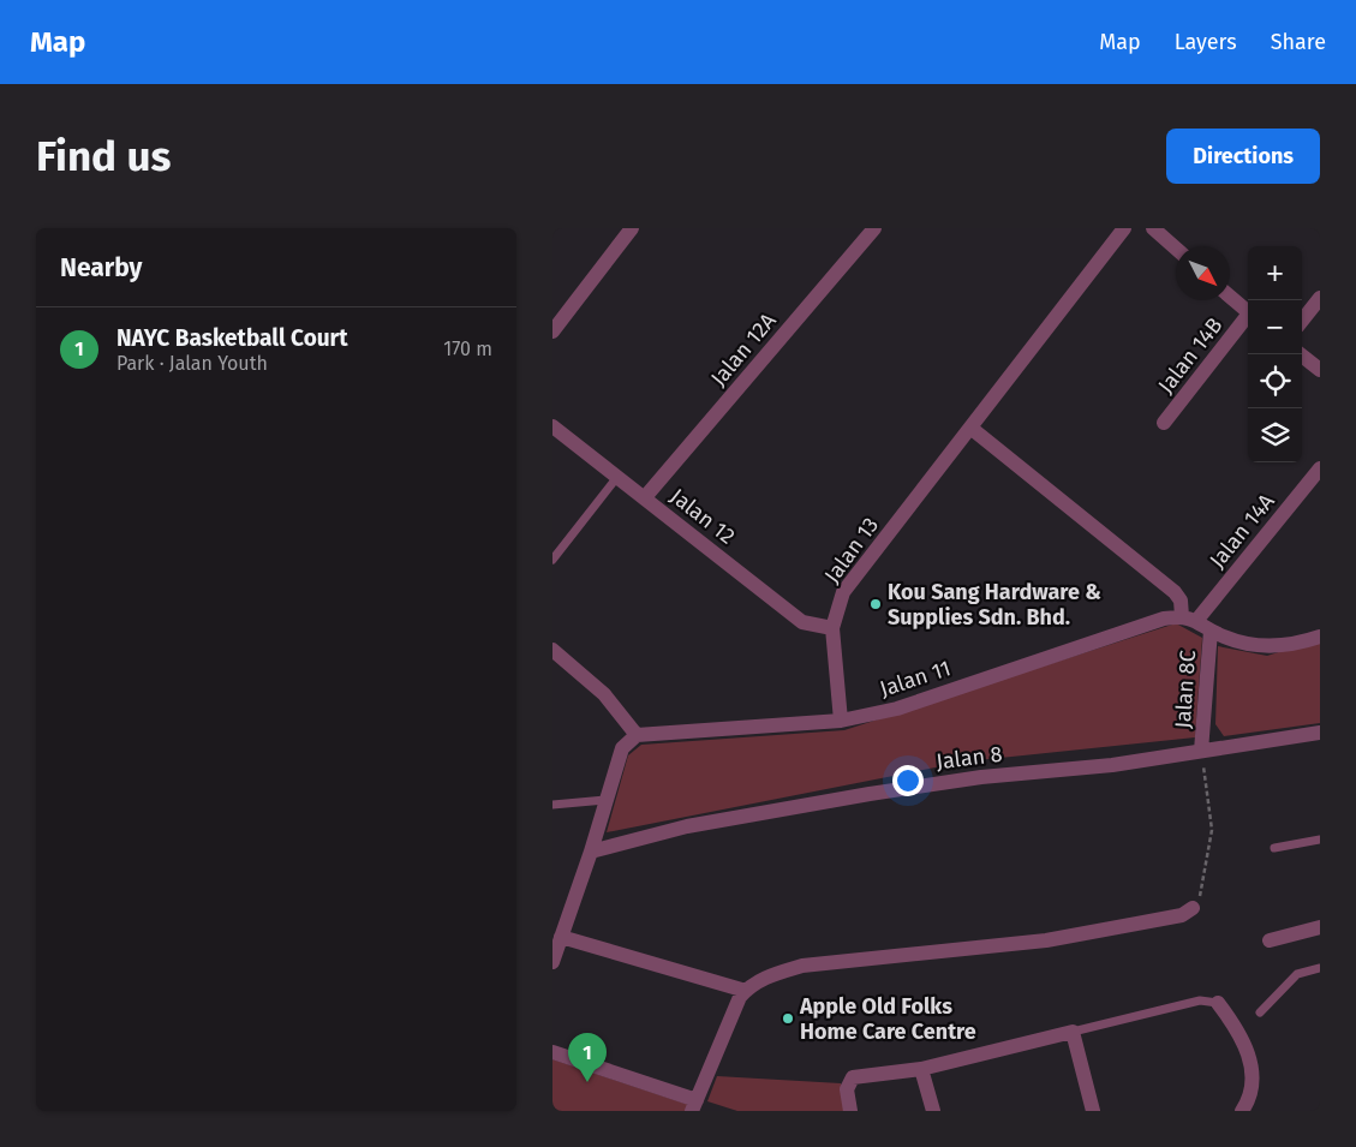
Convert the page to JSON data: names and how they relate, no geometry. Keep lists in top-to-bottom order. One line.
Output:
{"streets":{"street":["Jalan 12A","Jalan 14B","Jalan 12","Jalan 14A","Jalan 13","Jalan 11","Jalan 8C","Jalan 8"]},"crossings":[["Jalan 12A","Jalan 12"],["Jalan 12","Jalan 13"],["Jalan 14A","Jalan 11"],["Jalan 13","Jalan 11"],["Jalan 8C","Jalan 8"]],"places":["Kou Sang Hardware & Supplies Sdn. Bhd.","Apple Old Folks Home Care Centre"],"north":"bottom right","page":{"header":"Map","nav":["Map","Layers","Share"],"buttons":"Directions","title":"Find us","heading":"Nearby","map_buttons":["+","−"],"list":[{"mark":"1","name":"NAYC Basketball Court","note":"Park · Jalan Youth","value":"170 m"}],"pins":"1"}}
